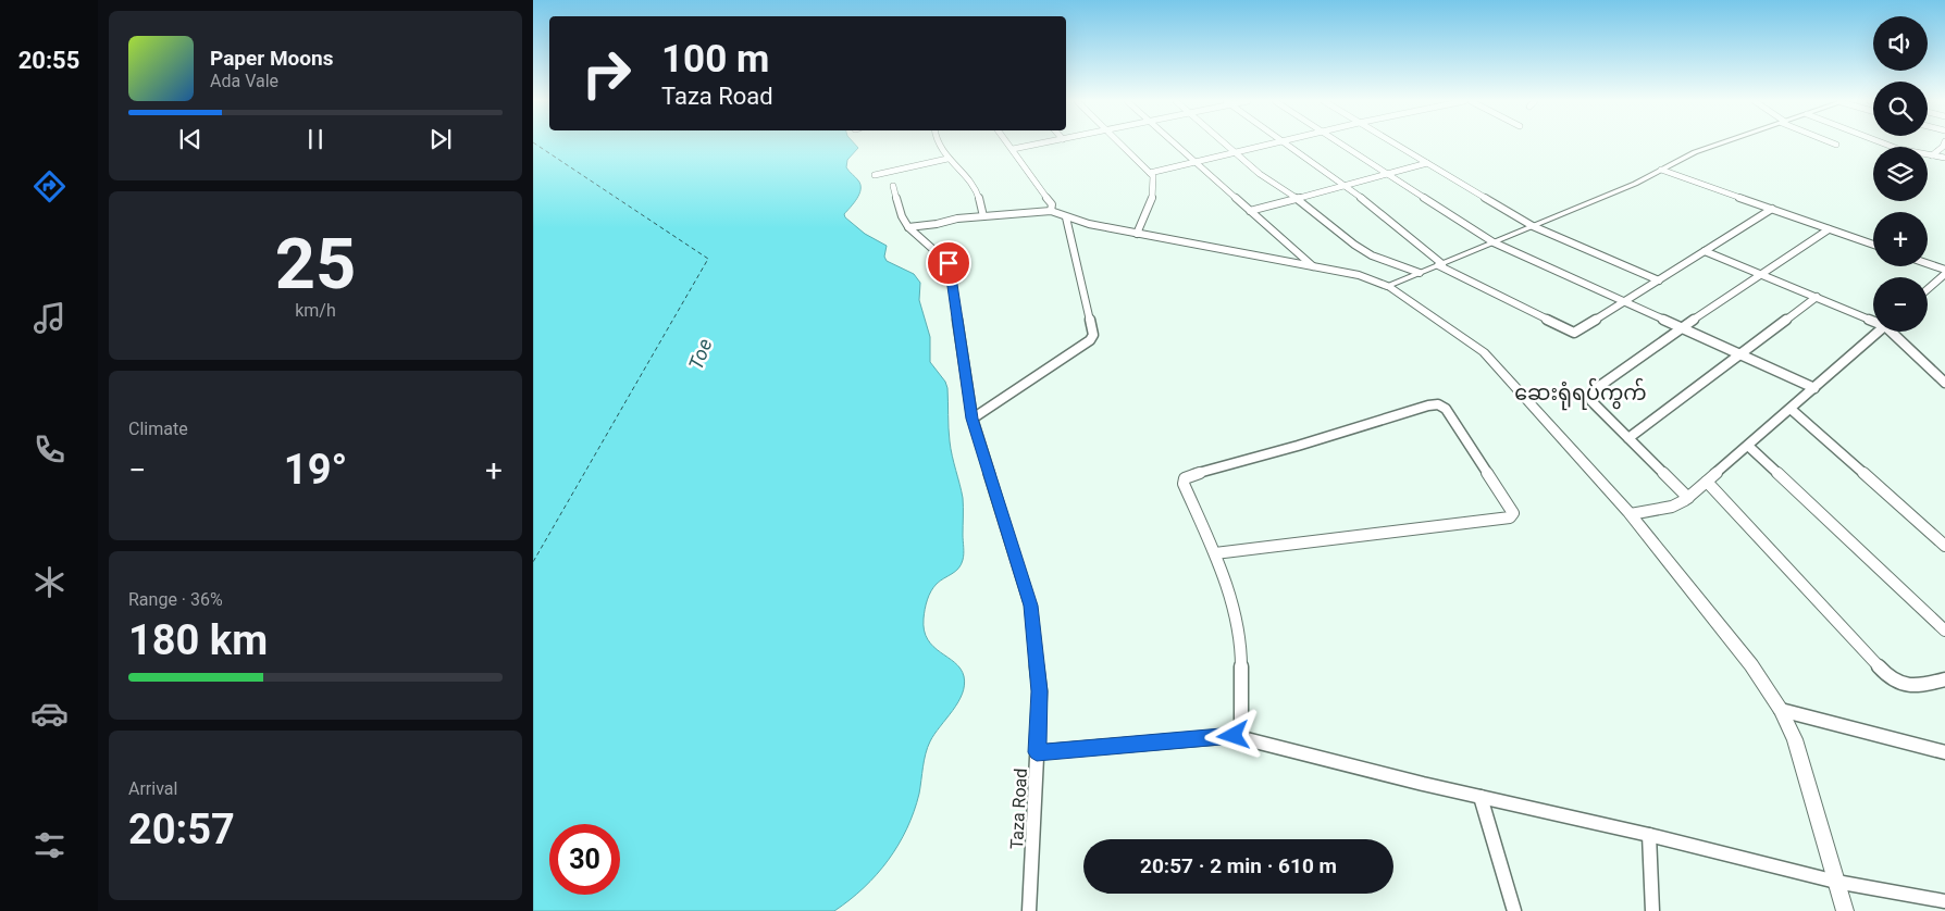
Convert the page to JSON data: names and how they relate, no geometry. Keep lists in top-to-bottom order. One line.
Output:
{"streets":{"street":["Taza Road"]},"districts":["ဆေးရုံရပ်ကွက်"],"water":["Toe"],"page":{"tabs":"20:55","map_buttons":["+","−"],"turn":["100 m","Taza Road"],"song":["Paper Moons","Ada Vale"],"tile":[["25","km/h"],"Climate",["Range · 36%","180 km"],["Arrival","20:57"]],"heat":["−","19°","+"],"limit":"30","trip":"20:57 · 2 min · 610 m"}}
